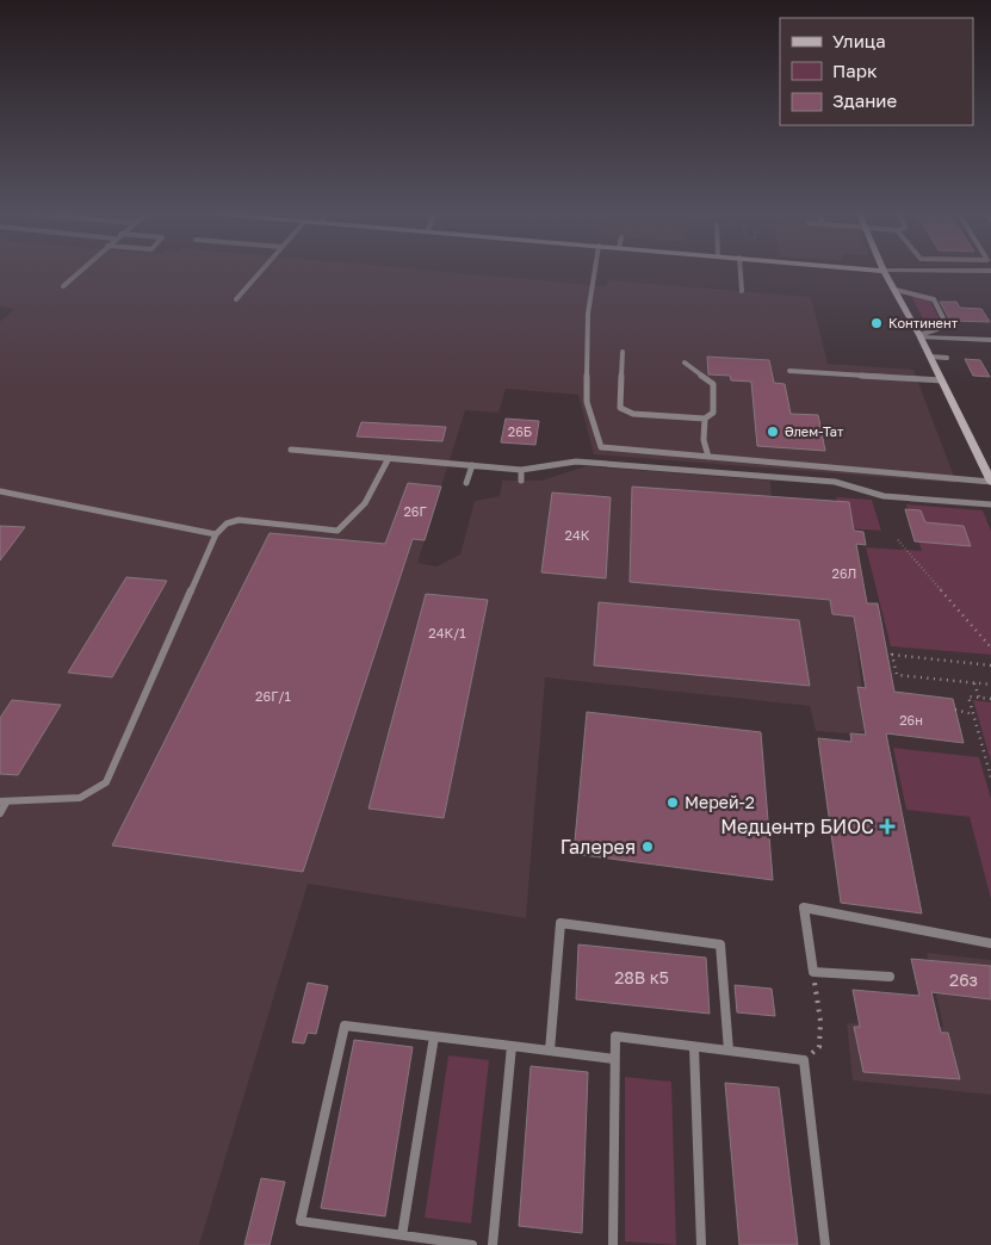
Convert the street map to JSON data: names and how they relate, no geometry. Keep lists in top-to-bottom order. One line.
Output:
{"places":{"other":["Континент","Әлем-Тат","Мерей-2","Галерея"],"health":["Медцентр БИОС"]},"house_numbers":["26Б","26Г","24К","26Л","24К/1","26Г/1","26н","28В к5","26з"],"legend":["Улица","Парк","Здание"]}
